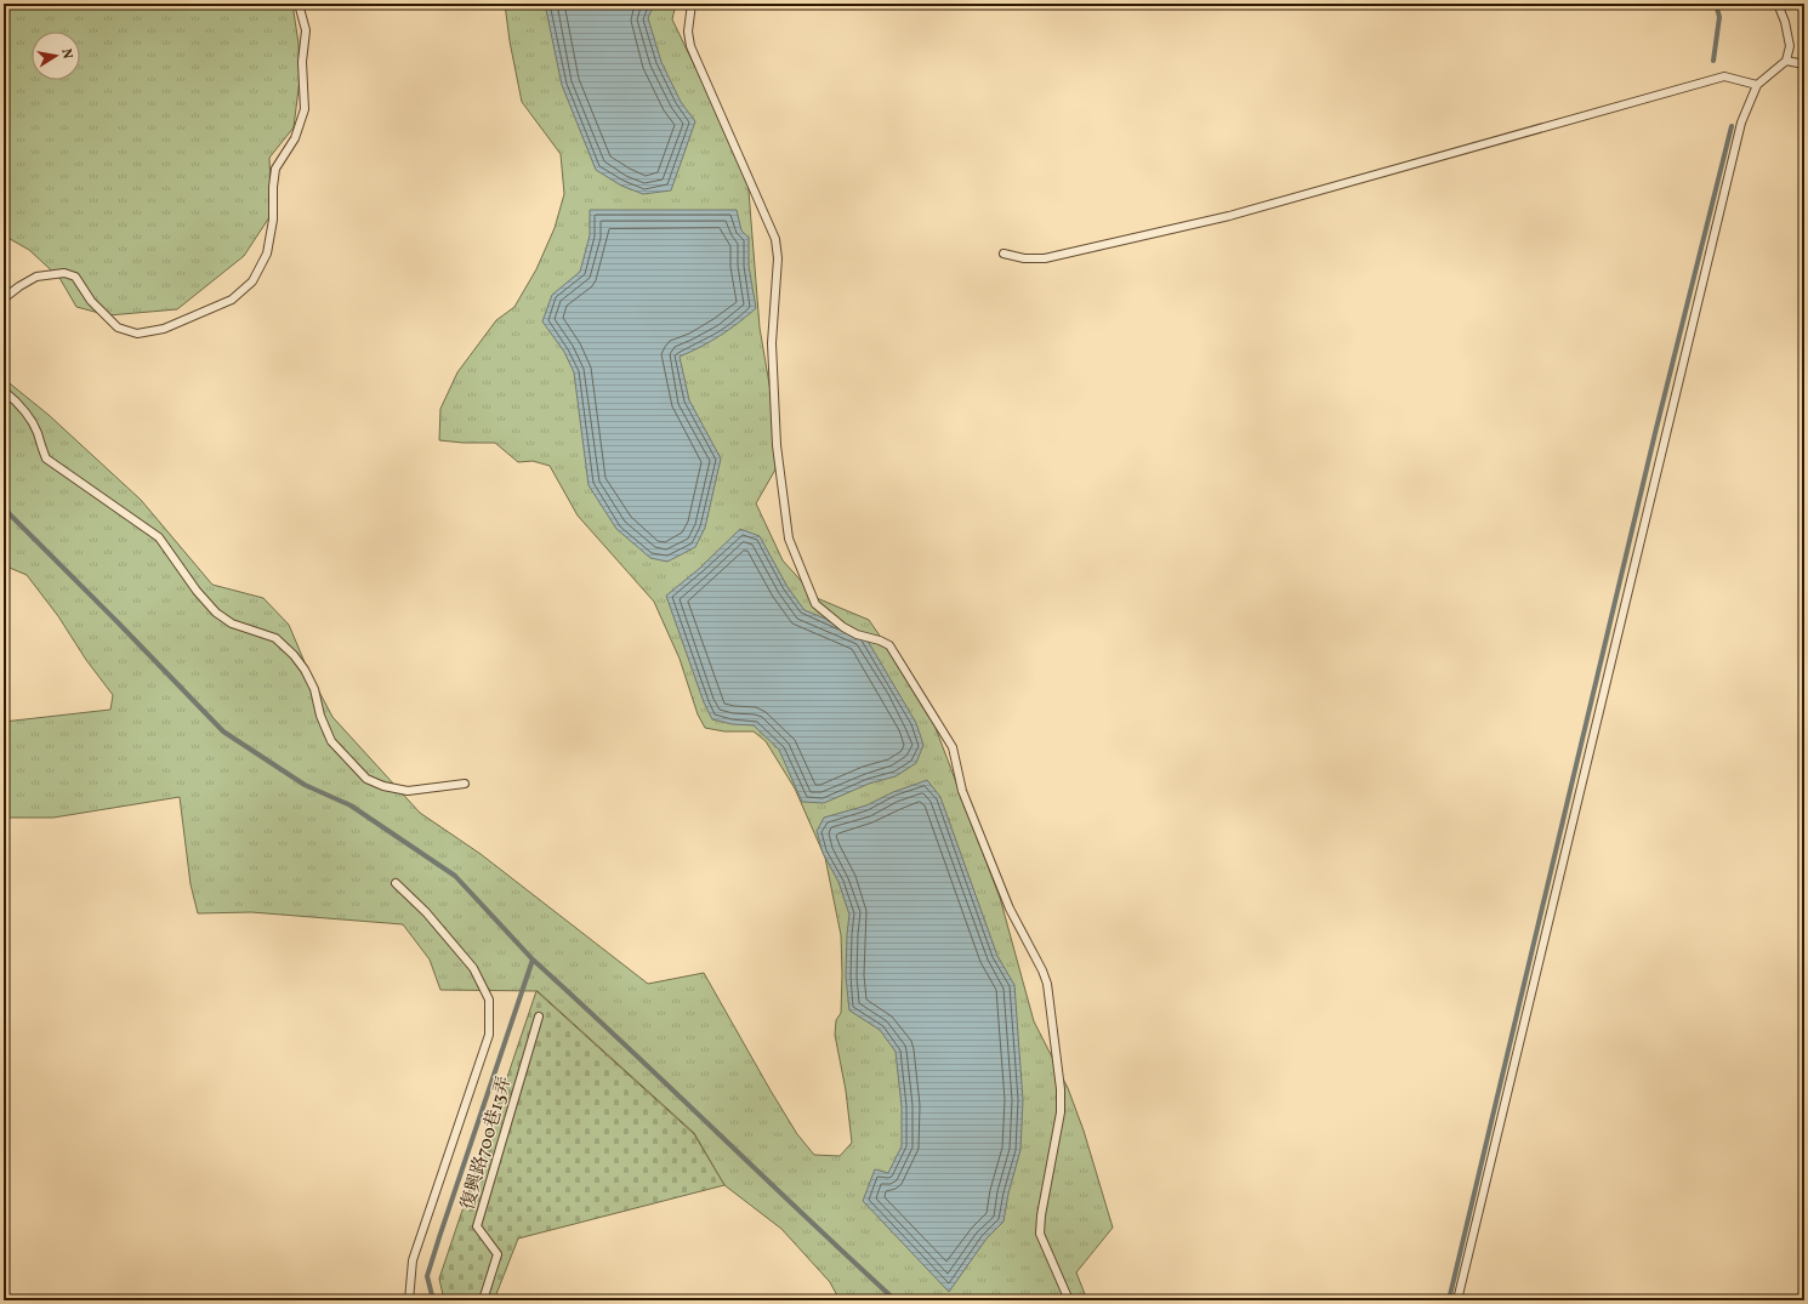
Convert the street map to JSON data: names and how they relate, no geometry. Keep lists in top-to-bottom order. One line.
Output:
{"streets":{"lane":["復興路700巷13弄"]},"north":"right"}
